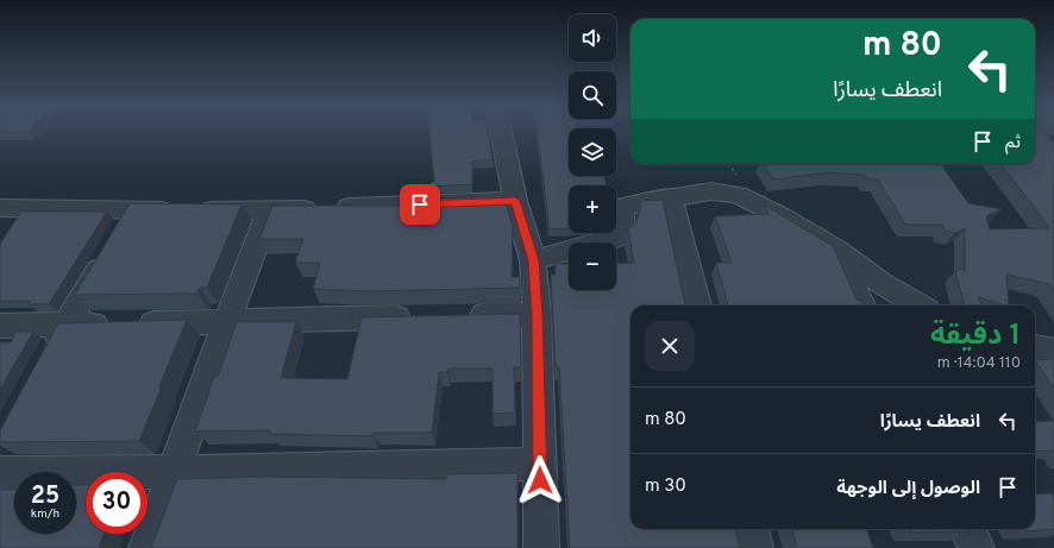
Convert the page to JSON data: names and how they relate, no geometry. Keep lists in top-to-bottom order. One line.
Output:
{"page":{"map_buttons":["+","−"],"turn":["80 m","انعطف يسارًا"],"then":"ثم","heading":["1 دقيقة","110 m · 14:04"],"list":[{"name":"انعطف يسارًا","value":"80 m"},{"name":"الوصول إلى الوجهة","value":"30 m"}],"speed":"25 km/h","limit":"30"}}
